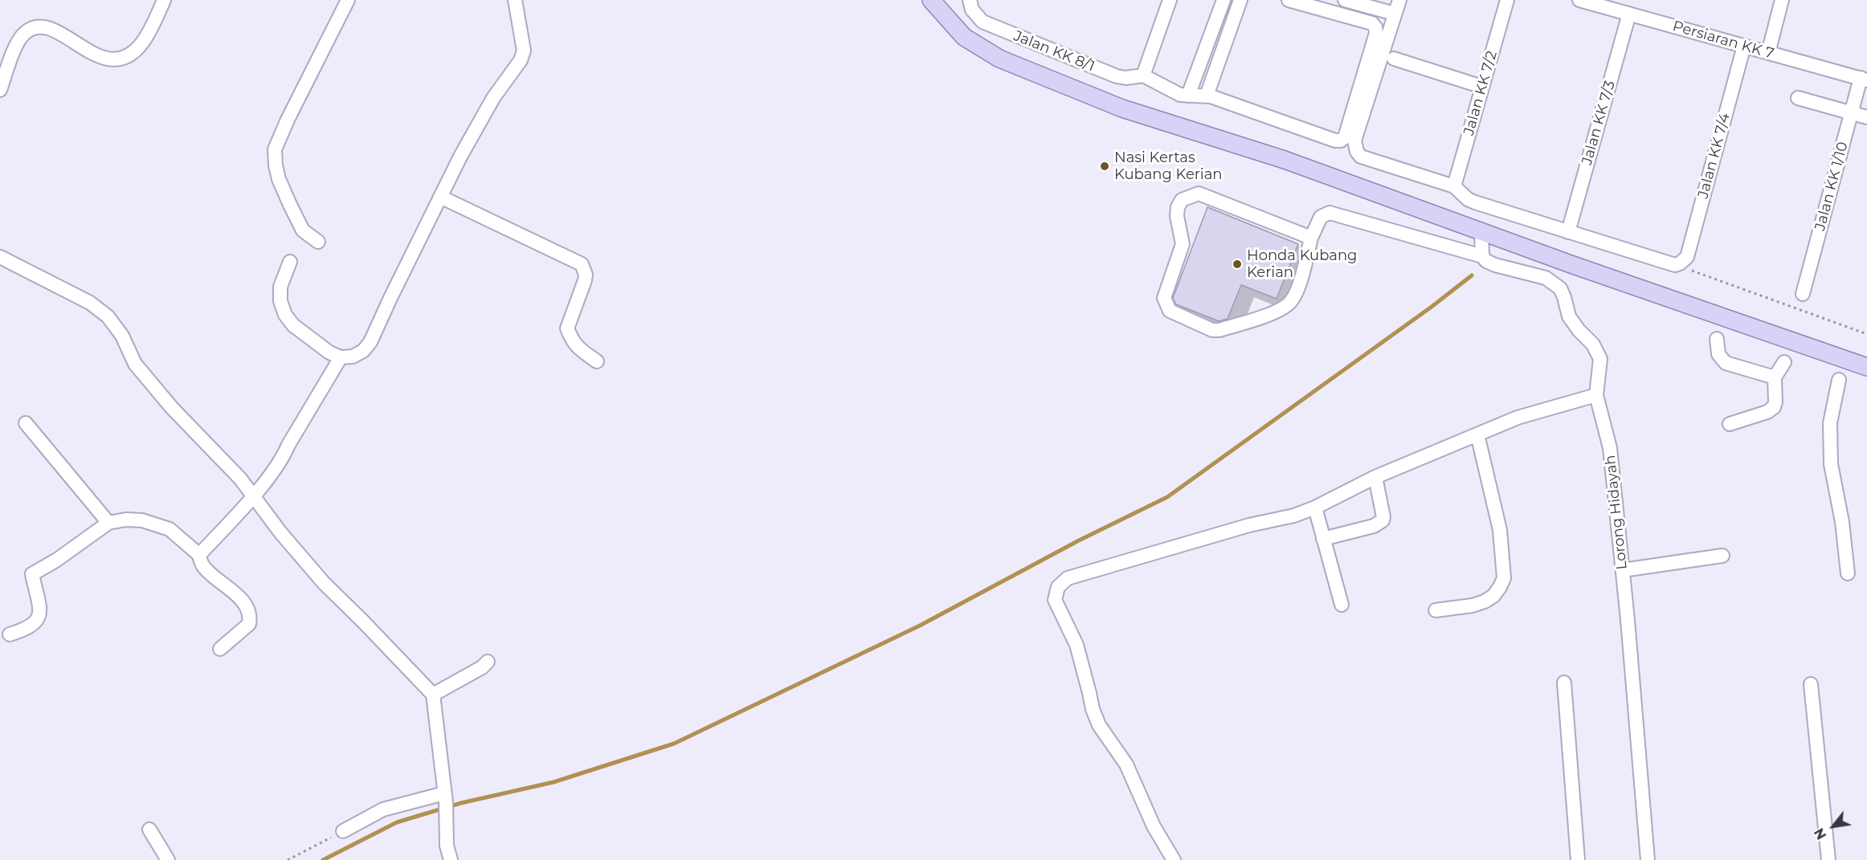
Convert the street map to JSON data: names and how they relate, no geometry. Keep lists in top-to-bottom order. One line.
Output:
{"streets":{"street":["Persiaran KK 7","Jalan KK 8/1","Jalan KK 7/2","Jalan KK 7/3","Jalan KK 7/4","Jalan KK 1/10","Lorong Hidayah"]},"crossings":[["Persiaran KK 7","Jalan KK 7/3"],["Persiaran KK 7","Jalan KK 7/4"],["Persiaran KK 7","Jalan KK 1/10"]],"places":["Nasi Kertas Kubang Kerian","Honda Kubang Kerian"],"north":"bottom left"}
